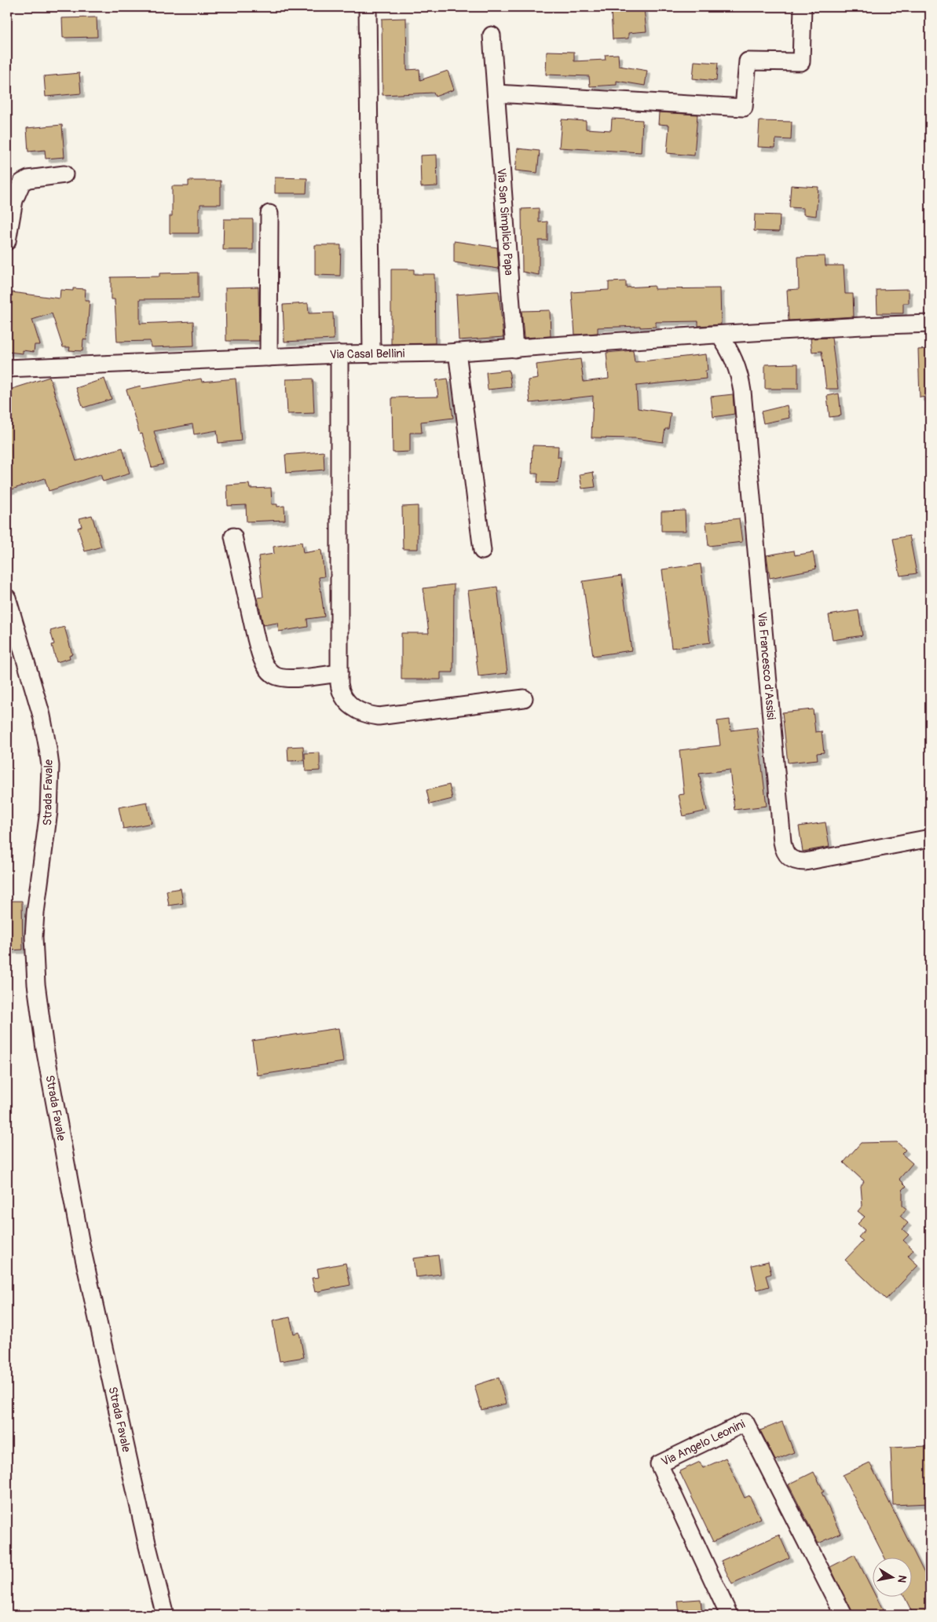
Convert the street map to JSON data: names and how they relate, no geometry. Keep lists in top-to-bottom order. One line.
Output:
{"streets":{"street":["Via San Simplicio Papa","Via Casal Bellini","Via Francesco d'Assisi","Strada Favale","Via Angelo Leonini"]},"crossings":[["Via San Simplicio Papa","Via Casal Bellini"],["Via Casal Bellini","Via Francesco d'Assisi"]],"north":"right"}
